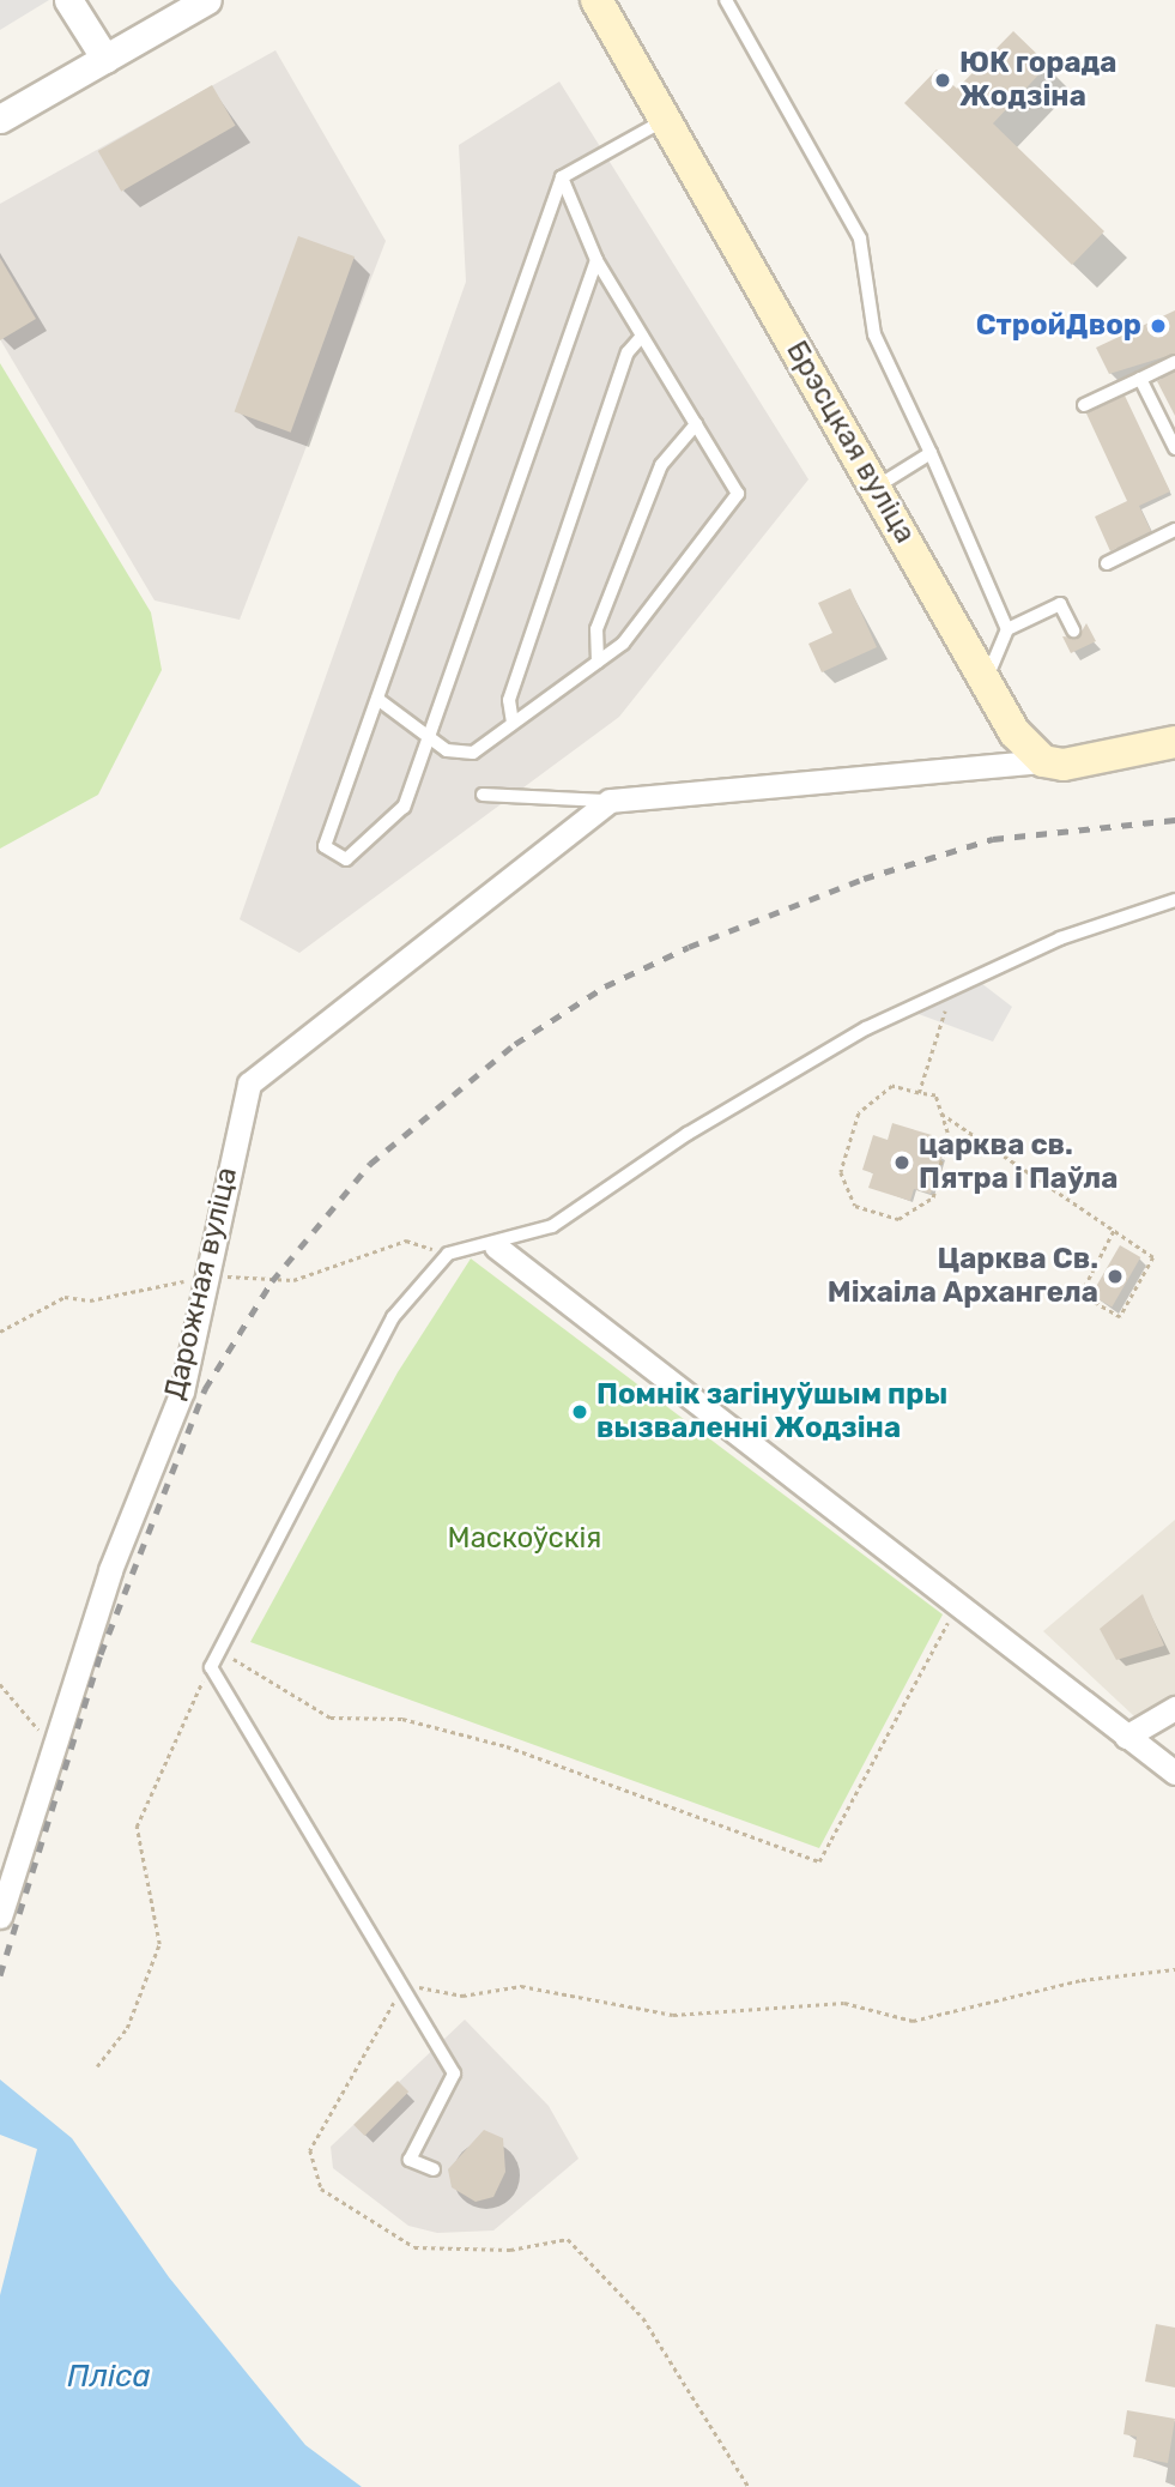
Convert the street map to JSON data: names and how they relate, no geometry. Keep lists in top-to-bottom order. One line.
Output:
{"streets":{"main road":["Брэсцкая вуліца"],"street":["Дарожная вуліца"]},"water":["Пліса"],"parks":["Маскоўскія"],"places":["ЮК горада Жодзіна","СтройДвор","царква св. Пятра і Паўла","Царква Св. Міхаіла Архангела","Помнік загінуўшым пры вызваленні Жодзіна"]}
